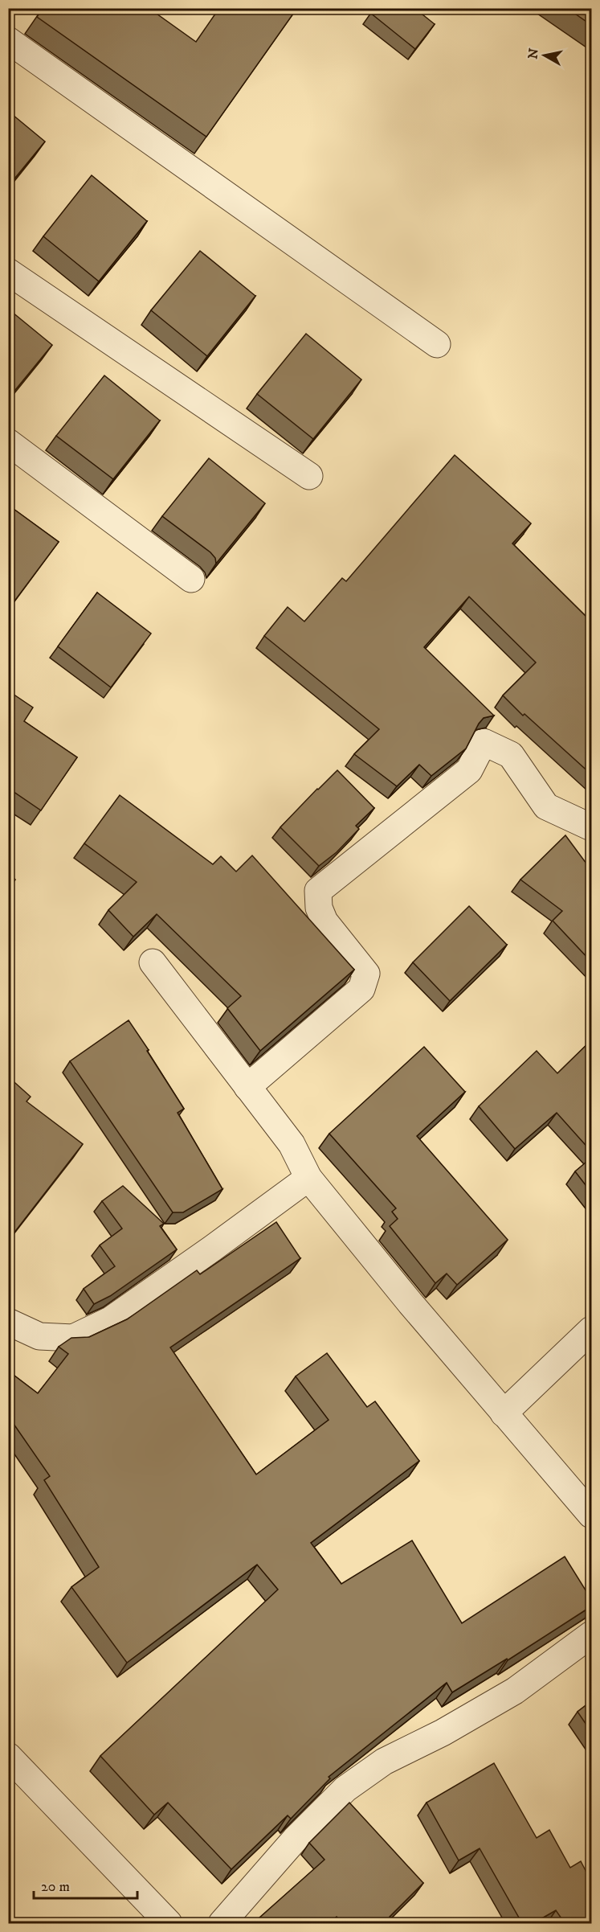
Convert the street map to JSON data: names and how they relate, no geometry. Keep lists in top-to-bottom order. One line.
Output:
{"scale_bar":"20 m","north":"left"}
